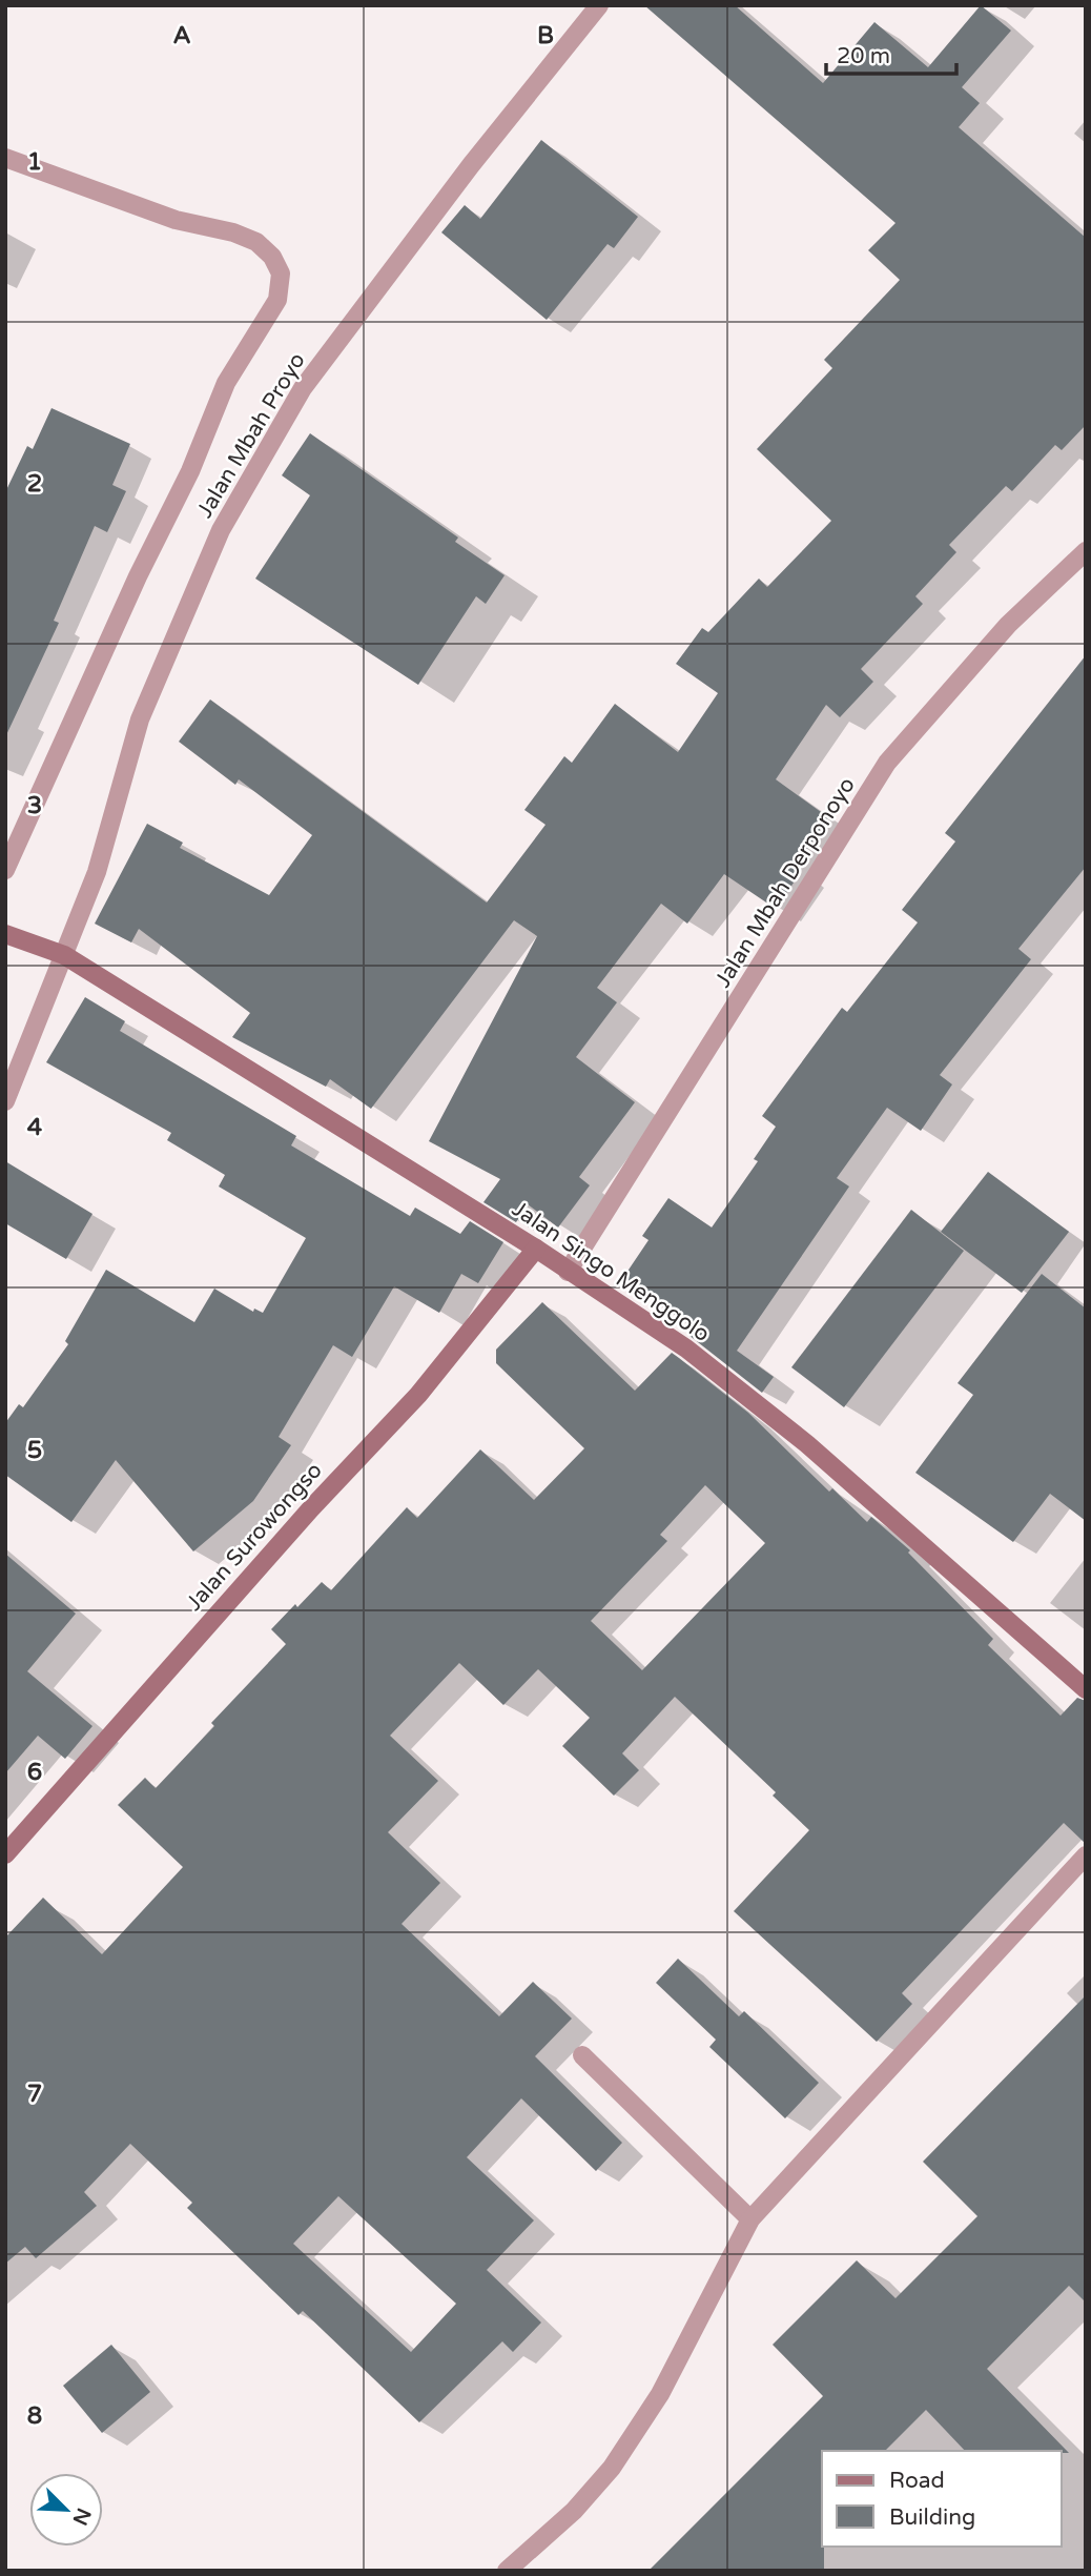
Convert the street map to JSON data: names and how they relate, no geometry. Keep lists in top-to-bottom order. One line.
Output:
{"streets":{"street":["Jalan Mbah Proyo","Jalan Mbah Derponoyo","Jalan Singo Menggolo","Jalan Surowongso"]},"crossings":[["Jalan Mbah Proyo","Jalan Singo Menggolo"],["Jalan Mbah Derponoyo","Jalan Singo Menggolo"],["Jalan Singo Menggolo","Jalan Surowongso"]],"legend":["Road","Building"],"scale_bar":"20 m","north":"bottom right","grid":{"columns":["A","B"],"rows":["1","2","3","4","5","6","7","8"]}}
